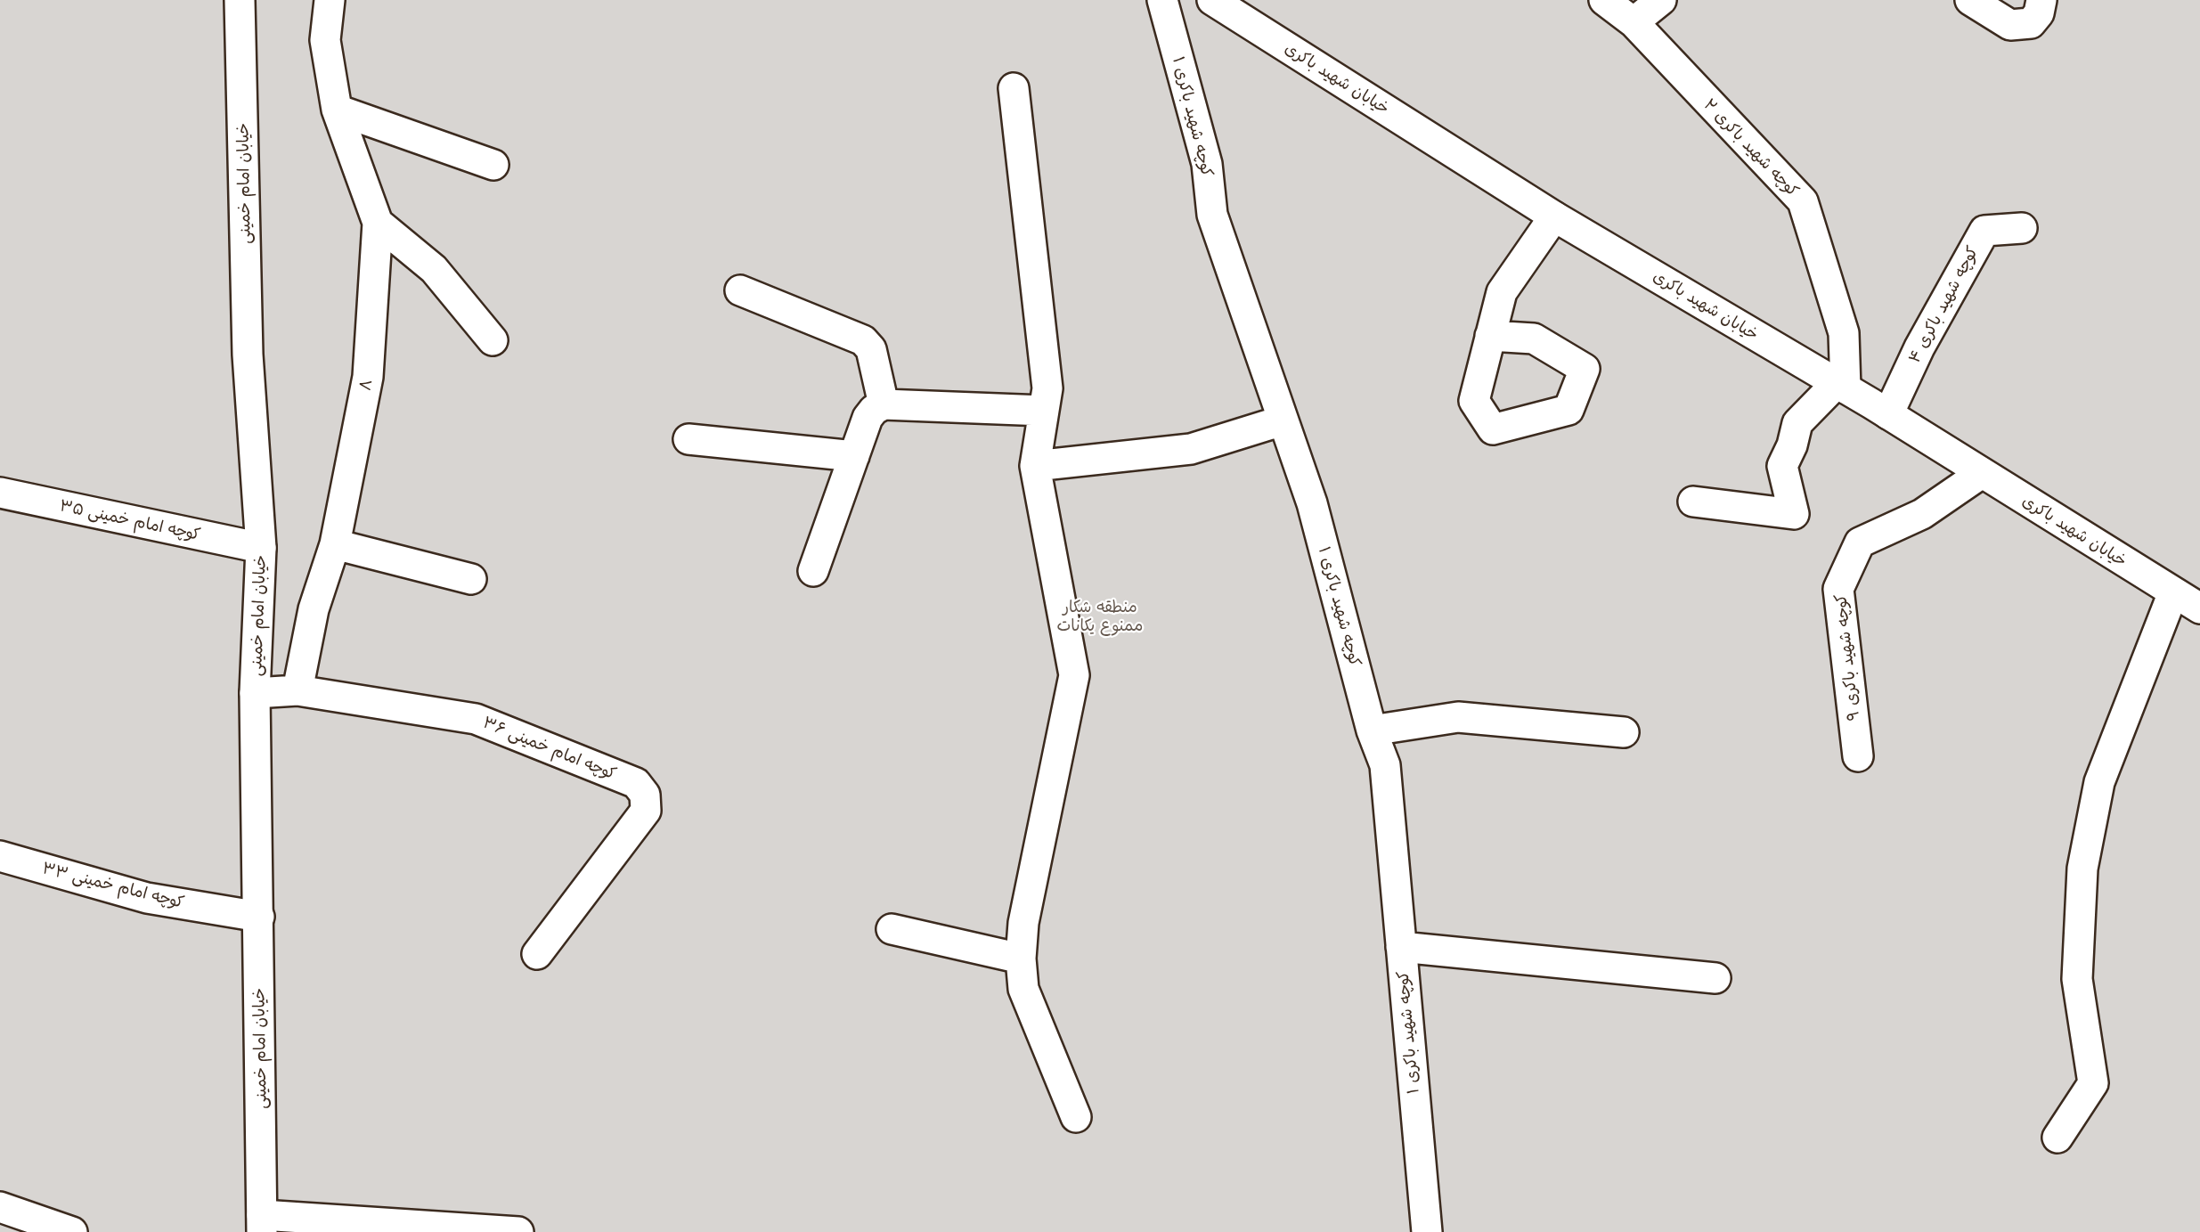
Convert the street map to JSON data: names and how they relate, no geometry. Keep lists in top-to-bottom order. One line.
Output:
{"streets":{"street":["خیابان شهید باکری","کوچه شهید باکری ۱","کوچه شهید باکری ۲","خیابان امام خمینی","کوچه شهید باکری ۴","۸","کوچه امام خمینی ۳۵","کوچه شهید باکری ۹","کوچه امام خمینی ۳۶","کوچه امام خمینی ۳۳"]},"crossings":[["خیابان شهید باکری","کوچه شهید باکری ۲"],["خیابان شهید باکری","کوچه شهید باکری ۴"],["خیابان شهید باکری","کوچه شهید باکری ۹"],["خیابان امام خمینی","کوچه امام خمینی ۳۵"],["خیابان امام خمینی","کوچه امام خمینی ۳۶"],["خیابان امام خمینی","کوچه امام خمینی ۳۳"],["۸","کوچه امام خمینی ۳۶"]],"parks":["منطقه شکار ممنوع یکانات"]}
